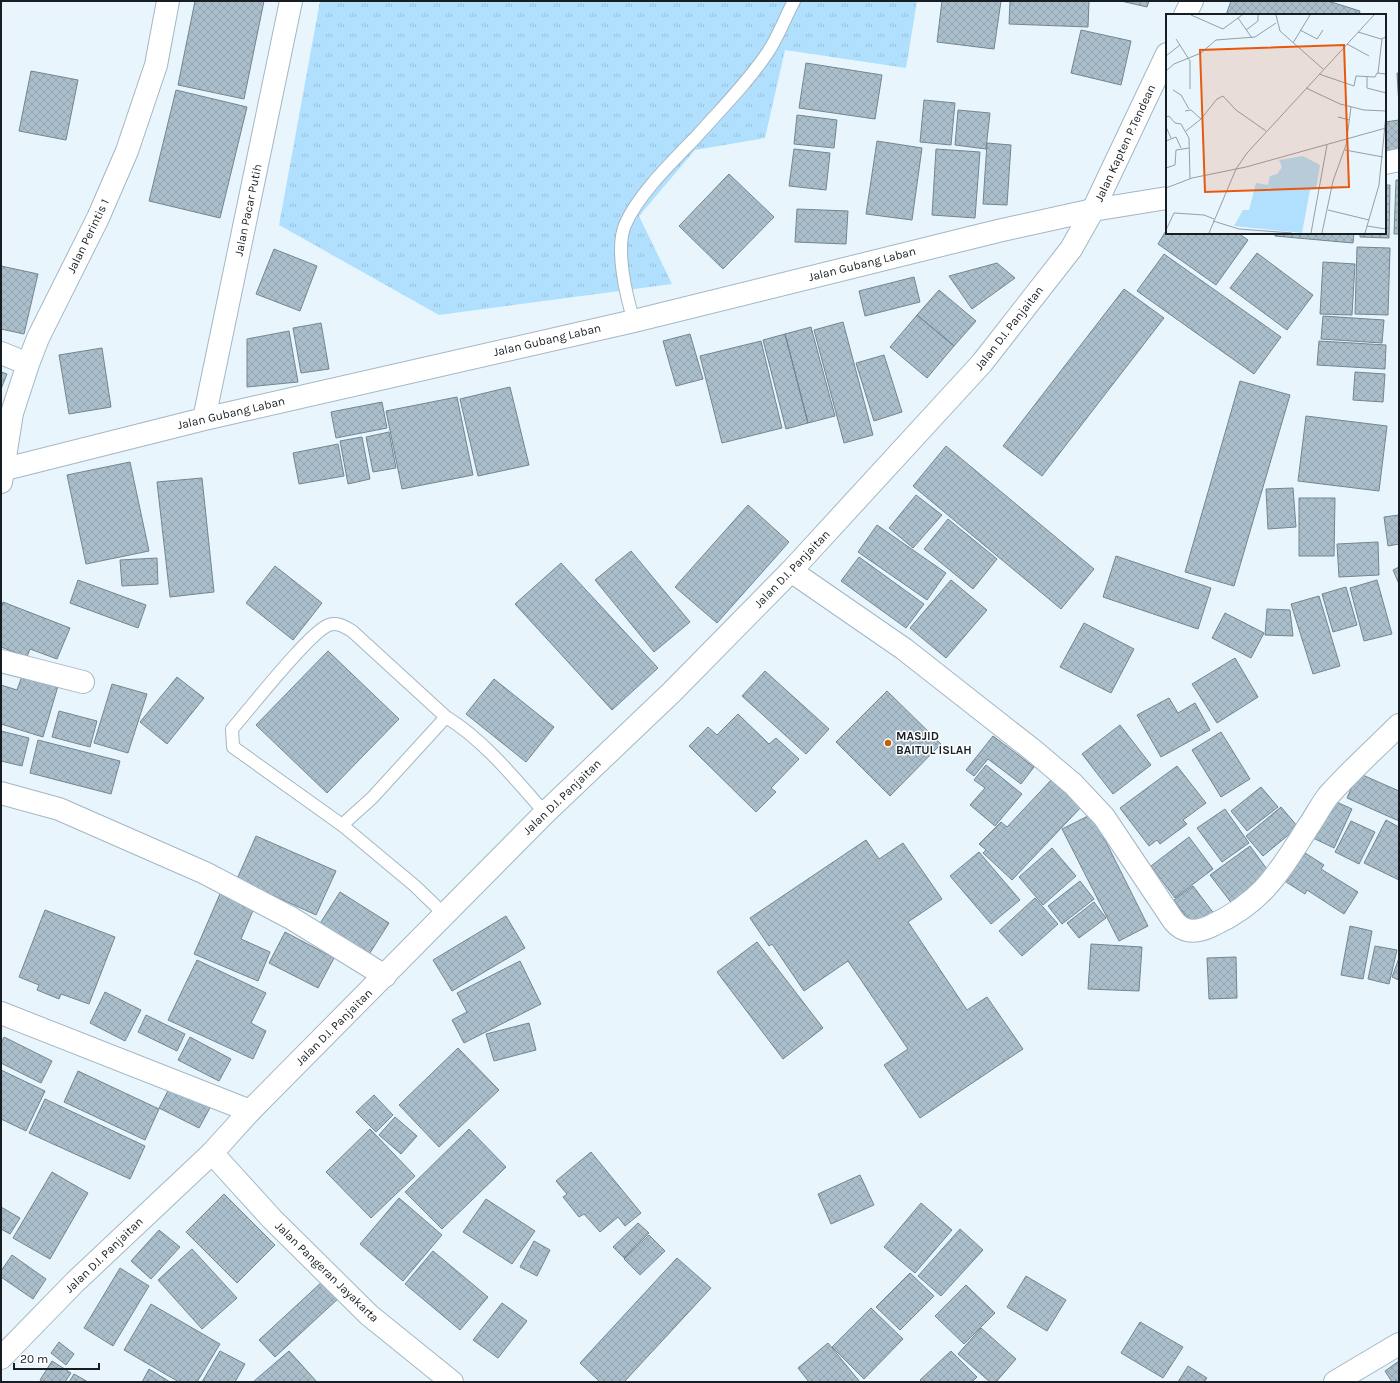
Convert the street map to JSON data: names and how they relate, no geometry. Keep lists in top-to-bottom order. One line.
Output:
{"streets":{"street":["Jalan Kapten P.Tendean","Jalan Pacar Putih","Jalan Perintis 1","Jalan Gubang Laban","Jalan D.I. Panjaitan","Jalan Pangeran Jayakarta"]},"crossings":[["Jalan Kapten P.Tendean","Jalan Gubang Laban"],["Jalan Kapten P.Tendean","Jalan D.I. Panjaitan"],["Jalan Pacar Putih","Jalan Gubang Laban"],["Jalan Perintis 1","Jalan Gubang Laban"],["Jalan Gubang Laban","Jalan D.I. Panjaitan"],["Jalan D.I. Panjaitan","Jalan Pangeran Jayakarta"]],"places":["MASJID BAITUL ISLAH"],"scale_bar":"20 m"}
